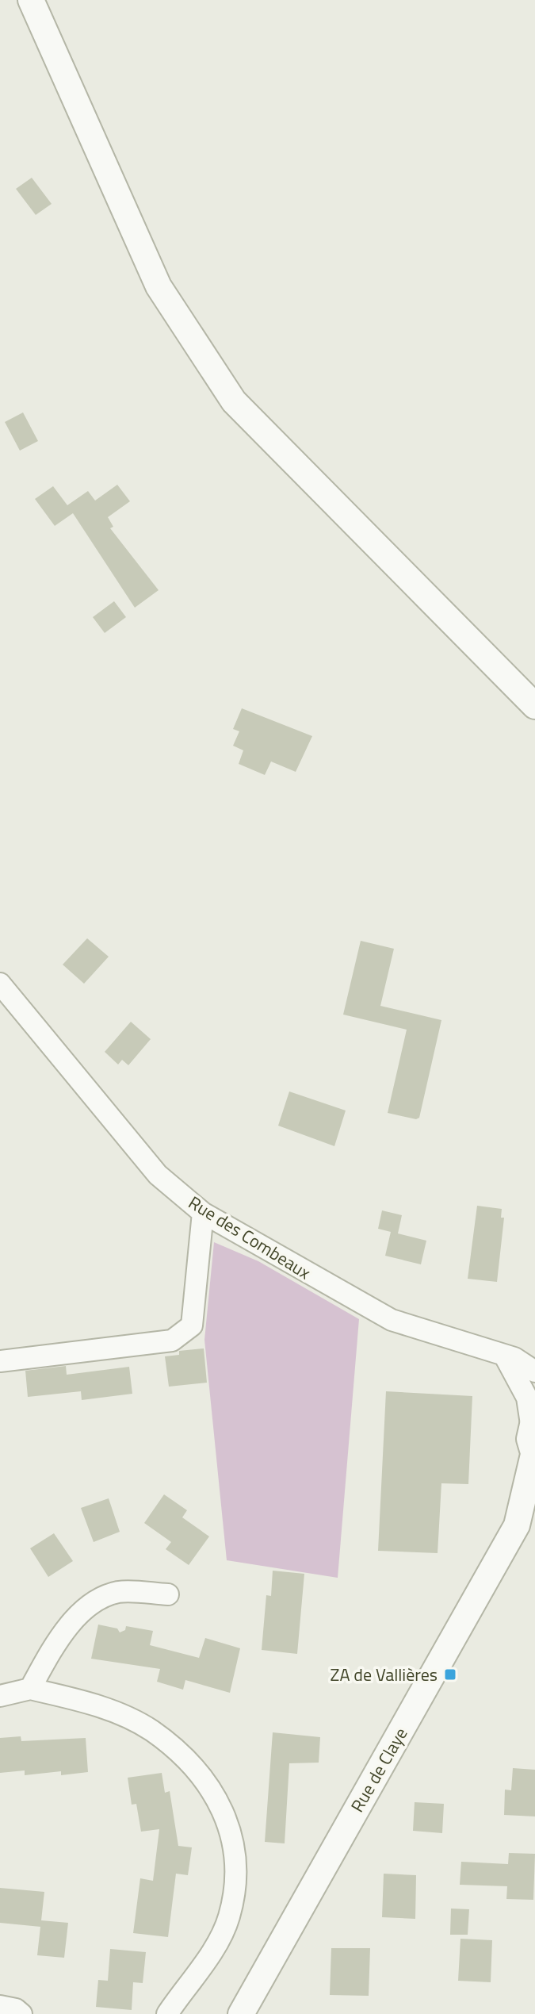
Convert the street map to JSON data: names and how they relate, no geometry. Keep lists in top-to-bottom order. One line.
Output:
{"streets":{"street":["Rue des Combeaux","Rue de Claye"]},"crossings":[["Rue des Combeaux","Rue de Claye"]],"places":{"transit":["ZA de Vallières"]}}
